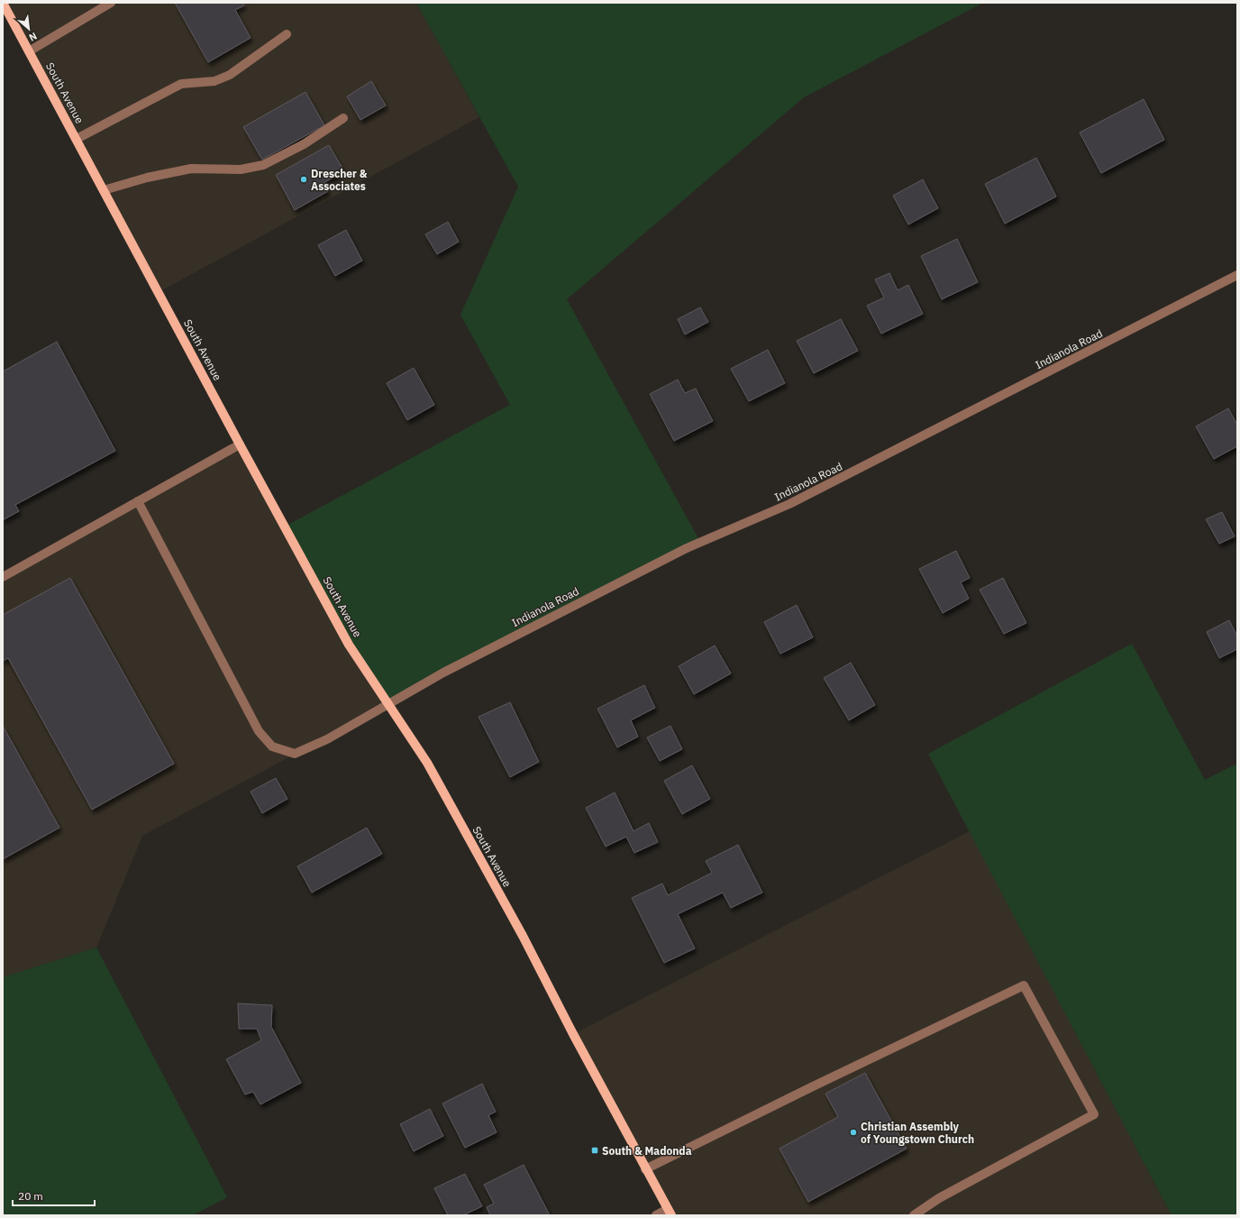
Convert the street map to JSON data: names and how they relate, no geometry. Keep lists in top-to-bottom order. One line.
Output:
{"streets":{"main road":["South Avenue"],"street":["Indianola Road"]},"crossings":[["South Avenue","Indianola Road"]],"places":{"other":["Drescher & Associates","Christian Assembly of Youngstown Church"],"transit":["South & Madonda"]},"scale_bar":"20 m","north":"bottom right"}
